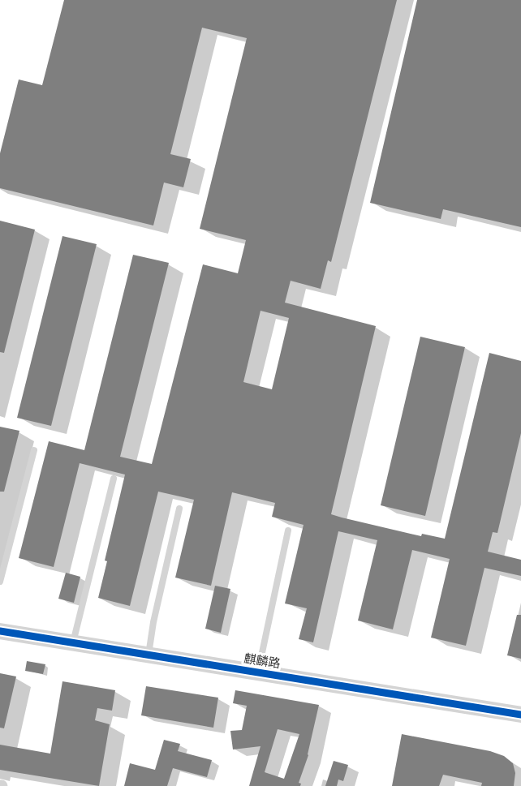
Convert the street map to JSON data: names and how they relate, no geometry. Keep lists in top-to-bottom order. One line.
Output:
{"streets":{"street":["麒麟路"]}}
